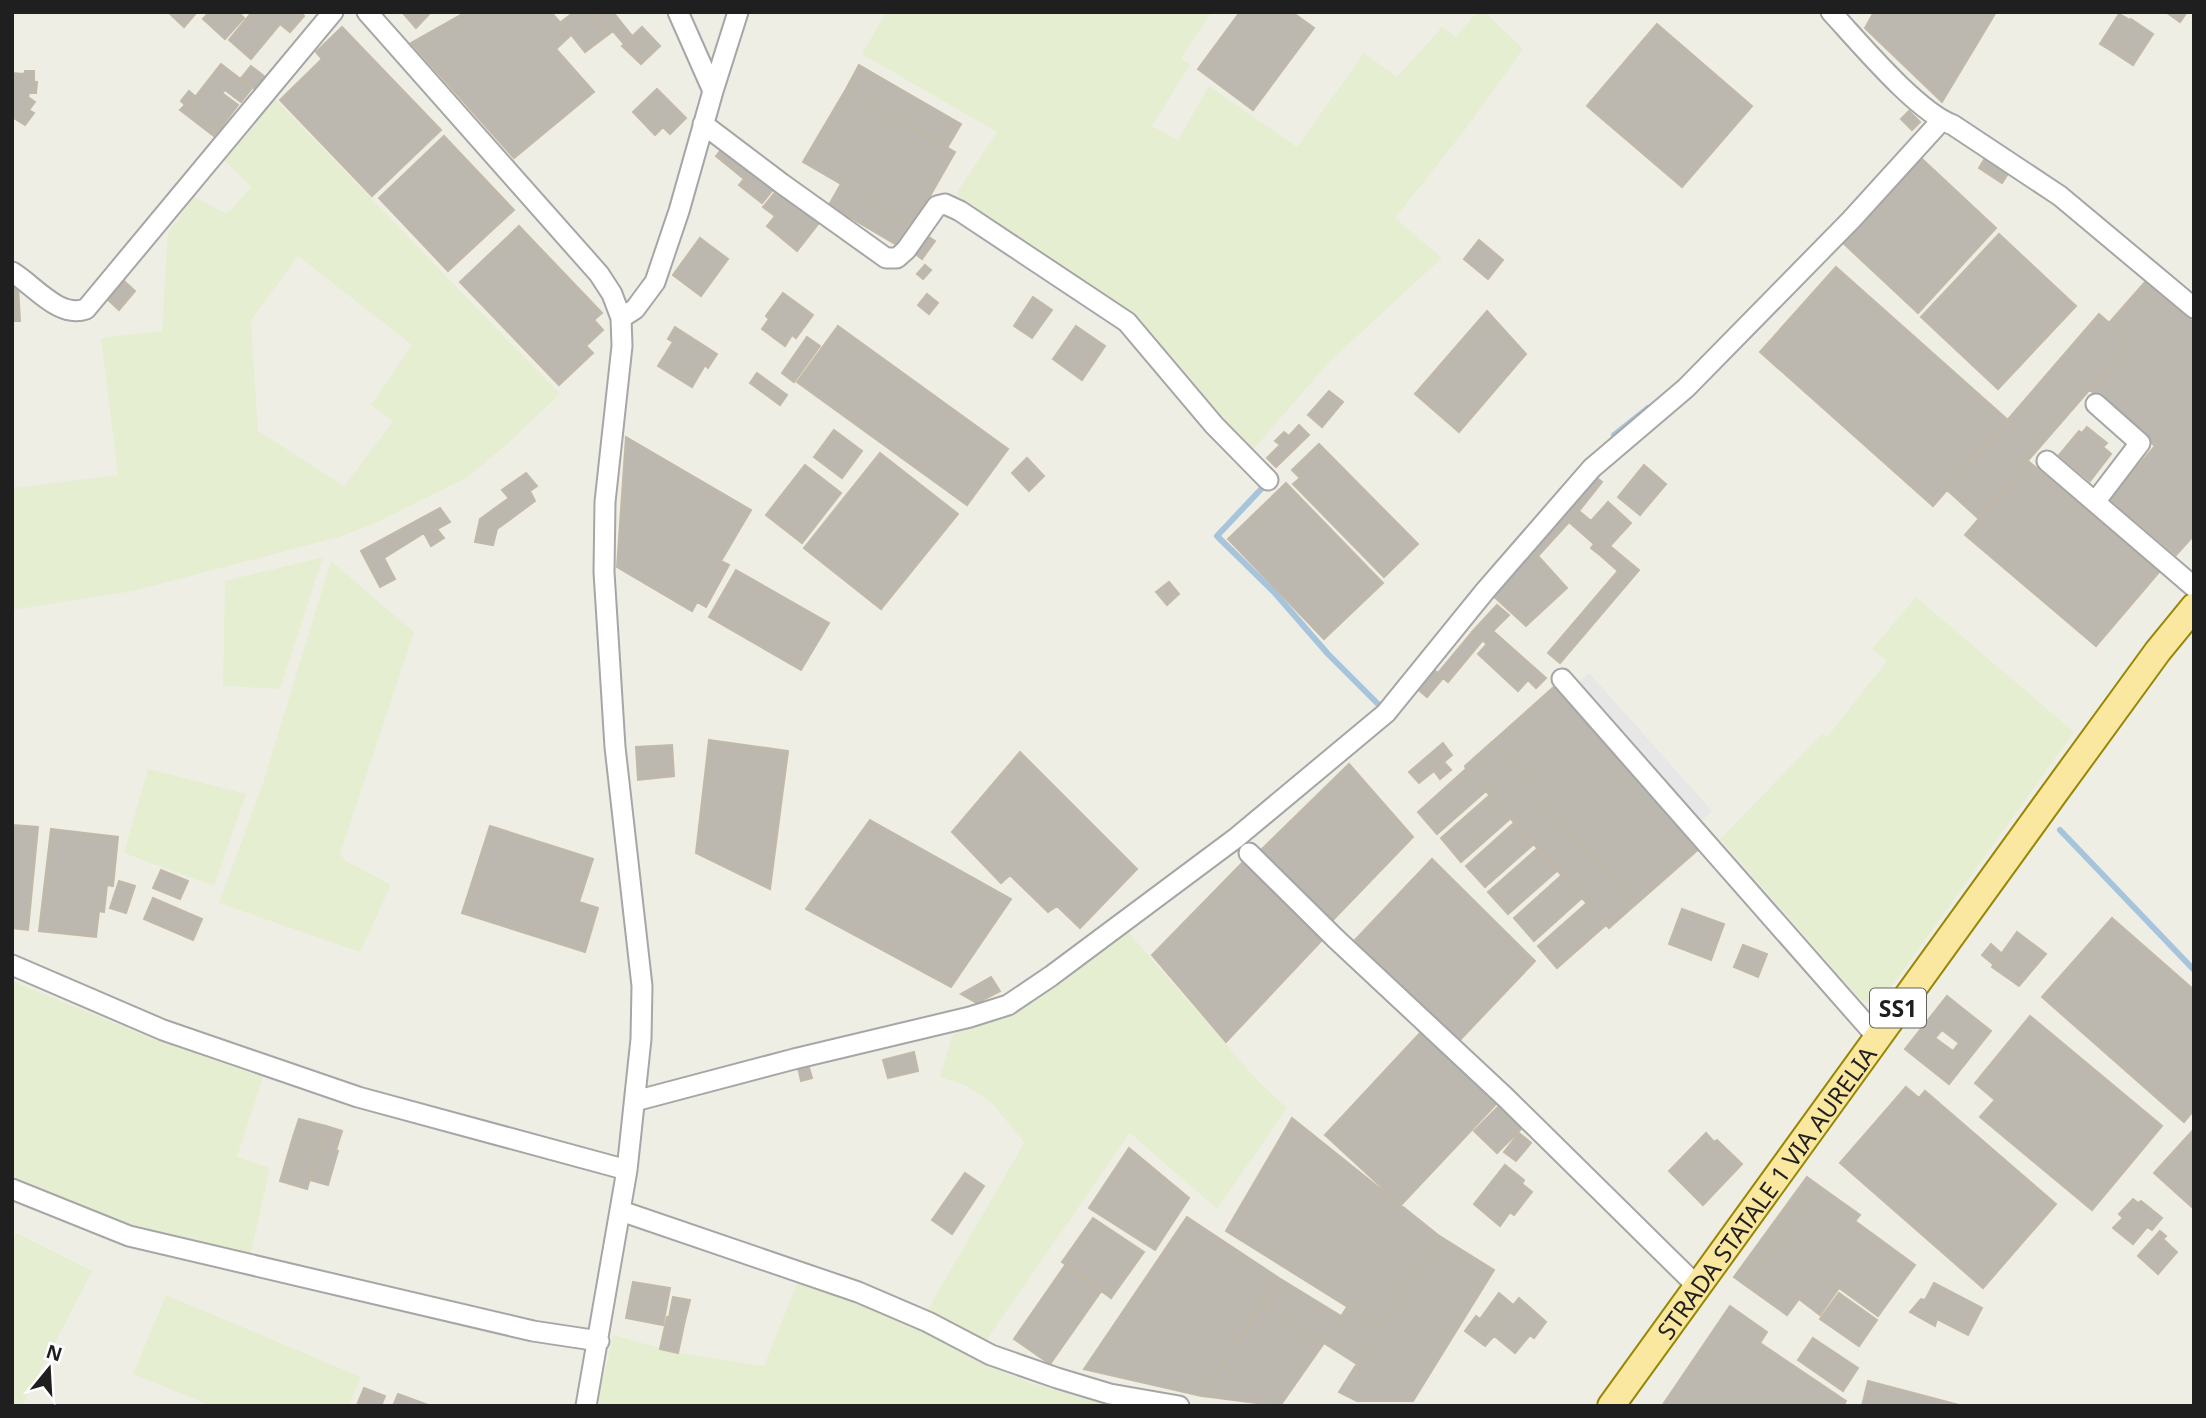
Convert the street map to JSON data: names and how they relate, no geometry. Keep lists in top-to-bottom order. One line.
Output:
{"streets":{"main road":["SS1","STRADA STATALE 1 VIA AURELIA"]},"north":"top"}
